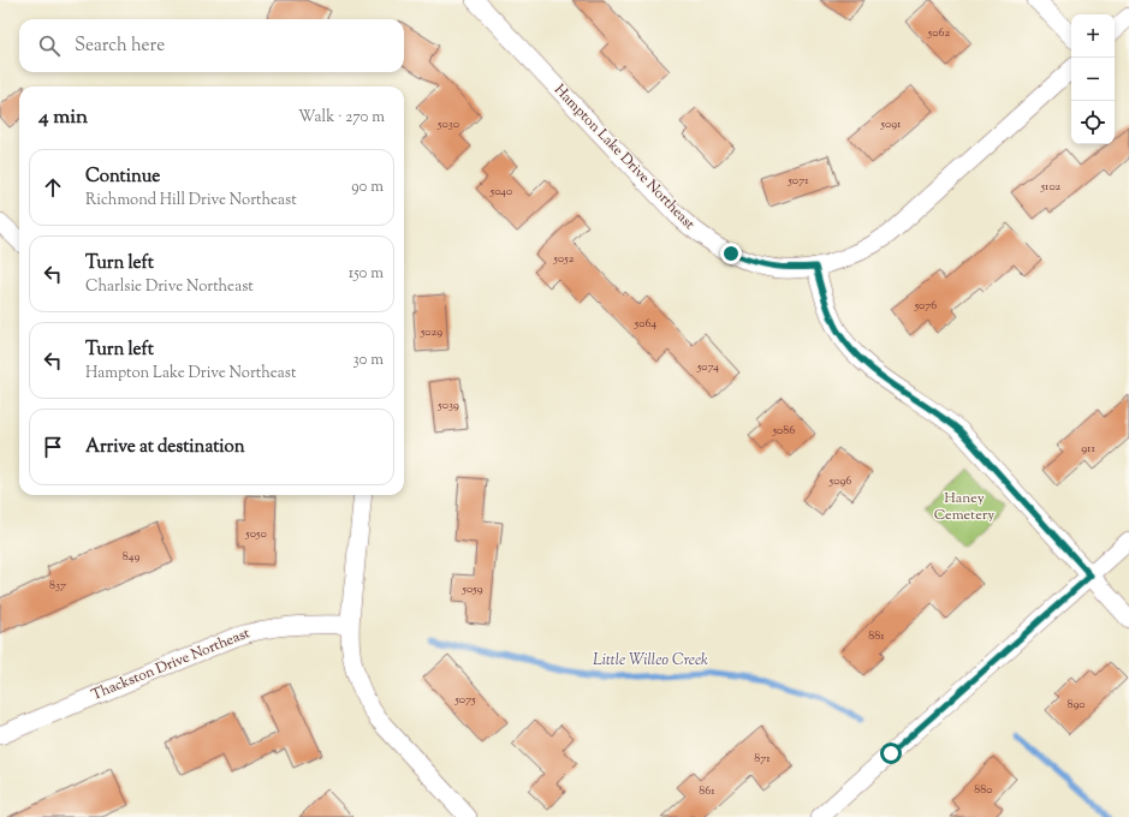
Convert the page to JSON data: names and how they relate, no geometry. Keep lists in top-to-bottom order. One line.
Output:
{"streets":{"street":["Hampton Lake Drive Northeast","Thackston Drive Northeast"]},"water":["Little Willeo Creek"],"parks":["Haney Cemetery"],"house_numbers":["5062","5030","5091","5071","5102","5040","5052","5076","5064","5029","5074","5039","5086","911","5096","5050","849","837","5059","881","5075","890","871","880","861"],"page":{"map_buttons":["+","−"],"search":"Search here","heading":["4 min","Walk · 270 m"],"list":[["Continue","Richmond Hill Drive Northeast","90 m"],["Turn left","Charlsie Drive Northeast","150 m"],["Turn left","Hampton Lake Drive Northeast","30 m"],"Arrive at destination"]}}
